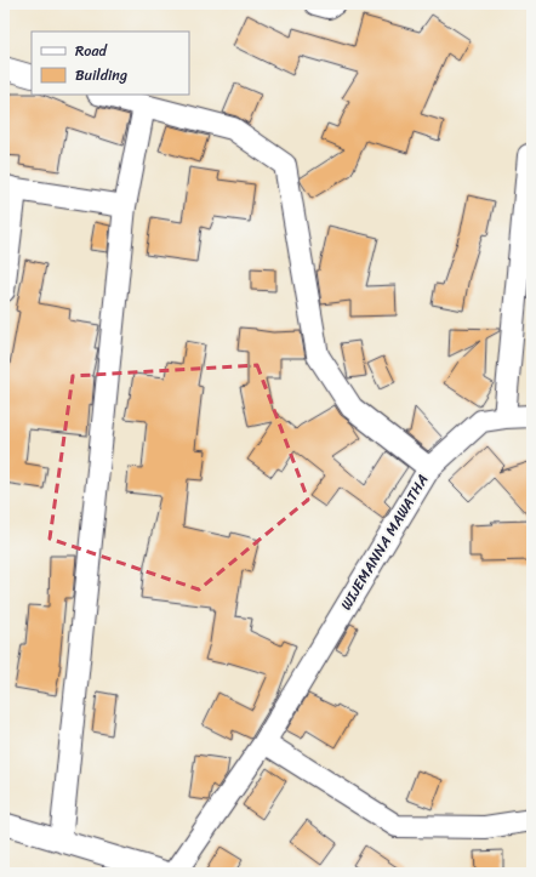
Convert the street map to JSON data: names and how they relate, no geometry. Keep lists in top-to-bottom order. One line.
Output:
{"streets":{"street":["WIJEMANNA MAWATHA"]},"legend":["Road","Building"]}
